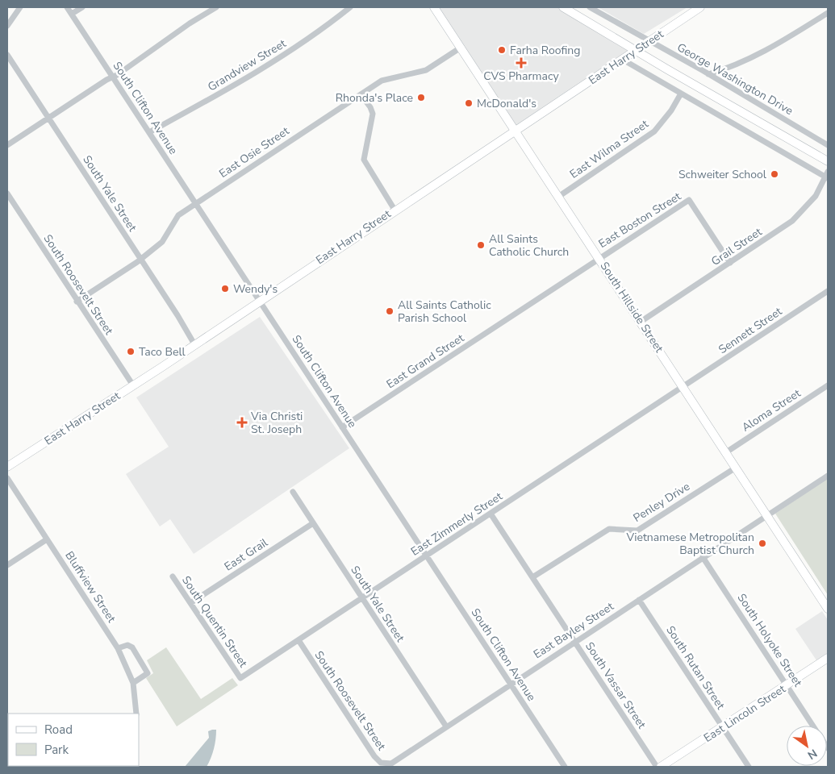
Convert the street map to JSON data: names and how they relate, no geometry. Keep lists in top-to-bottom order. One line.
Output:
{"streets":{"main road":["East Harry Street","South Hillside Street","East Lincoln Street"],"street":["Grandview Street","George Washington Drive","South Clifton Avenue","East Wilma Street","East Osie Street","South Yale Street","East Boston Street","Grail Street","South Roosevelt Street","Sennett Street","East Grand Street","Aloma Street","Penley Drive","East Zimmerly Street","East Grail","Bluffview Street","South Quentin Street","East Bayley Street","South Holyoke Street","South Rutan Street","South Vassar Street"]},"crossings":[["East Harry Street","George Washington Drive"],["East Harry Street","South Clifton Avenue"],["East Harry Street","South Yale Street"],["East Harry Street","South Roosevelt Street"],["East Harry Street","South Hillside Street"],["Grandview Street","South Clifton Avenue"],["South Clifton Avenue","East Osie Street"],["South Clifton Avenue","East Grand Street"],["South Clifton Avenue","East Zimmerly Street"],["South Clifton Avenue","East Bayley Street"],["East Wilma Street","South Hillside Street"],["East Osie Street","South Yale Street"],["East Osie Street","South Roosevelt Street"],["East Osie Street","South Hillside Street"],["South Yale Street","East Zimmerly Street"],["South Yale Street","East Grail"],["South Yale Street","East Bayley Street"],["East Boston Street","Grail Street"],["East Boston Street","South Hillside Street"],["East Boston Street","East Grand Street"],["Grail Street","South Hillside Street"],["South Roosevelt Street","East Zimmerly Street"],["South Roosevelt Street","East Bayley Street"],["South Hillside Street","Sennett Street"],["South Hillside Street","East Grand Street"],["South Hillside Street","Aloma Street"],["South Hillside Street","Penley Drive"],["South Hillside Street","East Zimmerly Street"],["South Hillside Street","East Bayley Street"],["Sennett Street","East Zimmerly Street"],["Penley Drive","South Vassar Street"],["East Zimmerly Street","South Quentin Street"],["East Zimmerly Street","South Vassar Street"],["East Grail","South Quentin Street"],["East Bayley Street","South Holyoke Street"],["East Bayley Street","South Rutan Street"],["East Bayley Street","South Vassar Street"],["South Holyoke Street","East Lincoln Street"],["South Rutan Street","East Lincoln Street"]],"places":{"other":["Farha Roofing","Rhonda's Place","McDonald's","Schweiter School","All Saints Catholic Church","Wendy's","All Saints Catholic Parish School","Taco Bell","Vietnamese Metropolitan Baptist Church"],"health":["CVS Pharmacy","Via Christi St. Joseph"]},"legend":["Road","Park"],"north":"bottom right"}
